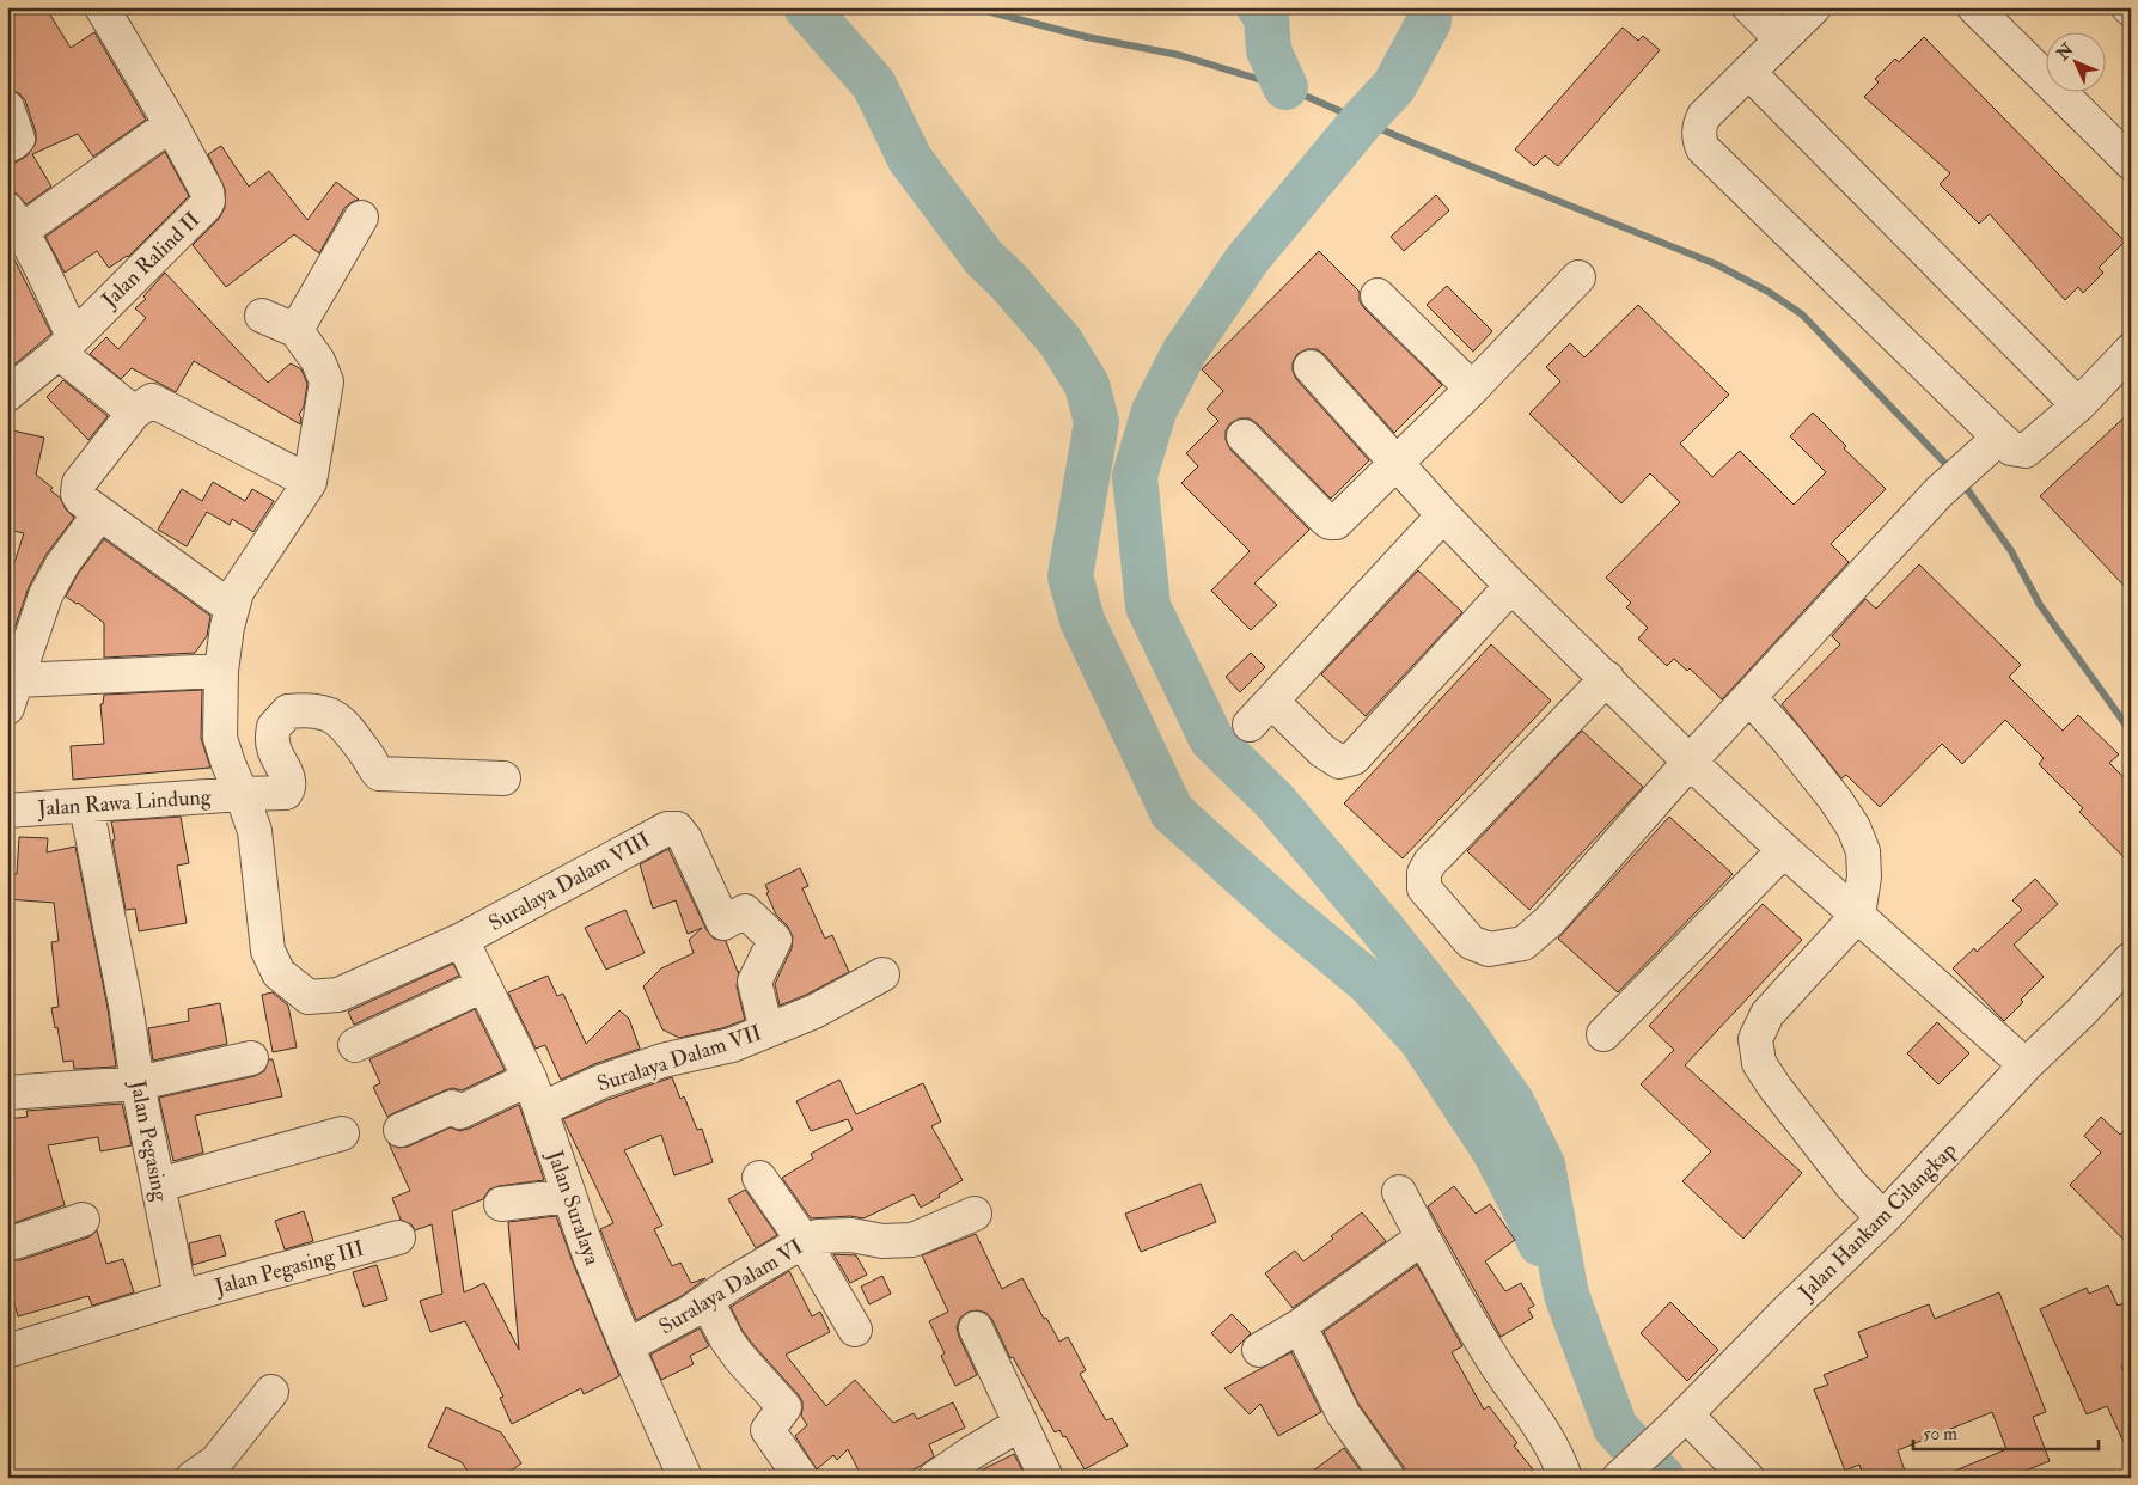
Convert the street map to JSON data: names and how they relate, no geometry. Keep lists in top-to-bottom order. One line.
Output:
{"streets":{"street":["Jalan Ralind II","Jalan Rawa Lindung","Suralaya Dalam VIII","Suralaya Dalam VII","Jalan Pegasing","Jalan Suralaya","Jalan Hankam Cilangkap","Jalan Pegasing III","Suralaya Dalam VI"]},"crossings":[["Jalan Rawa Lindung","Suralaya Dalam VIII"],["Jalan Rawa Lindung","Jalan Pegasing"],["Suralaya Dalam VIII","Suralaya Dalam VII"],["Suralaya Dalam VIII","Jalan Suralaya"],["Suralaya Dalam VII","Jalan Suralaya"],["Jalan Pegasing","Jalan Pegasing III"],["Jalan Suralaya","Suralaya Dalam VI"]],"scale_bar":"50 m","north":"top left"}
